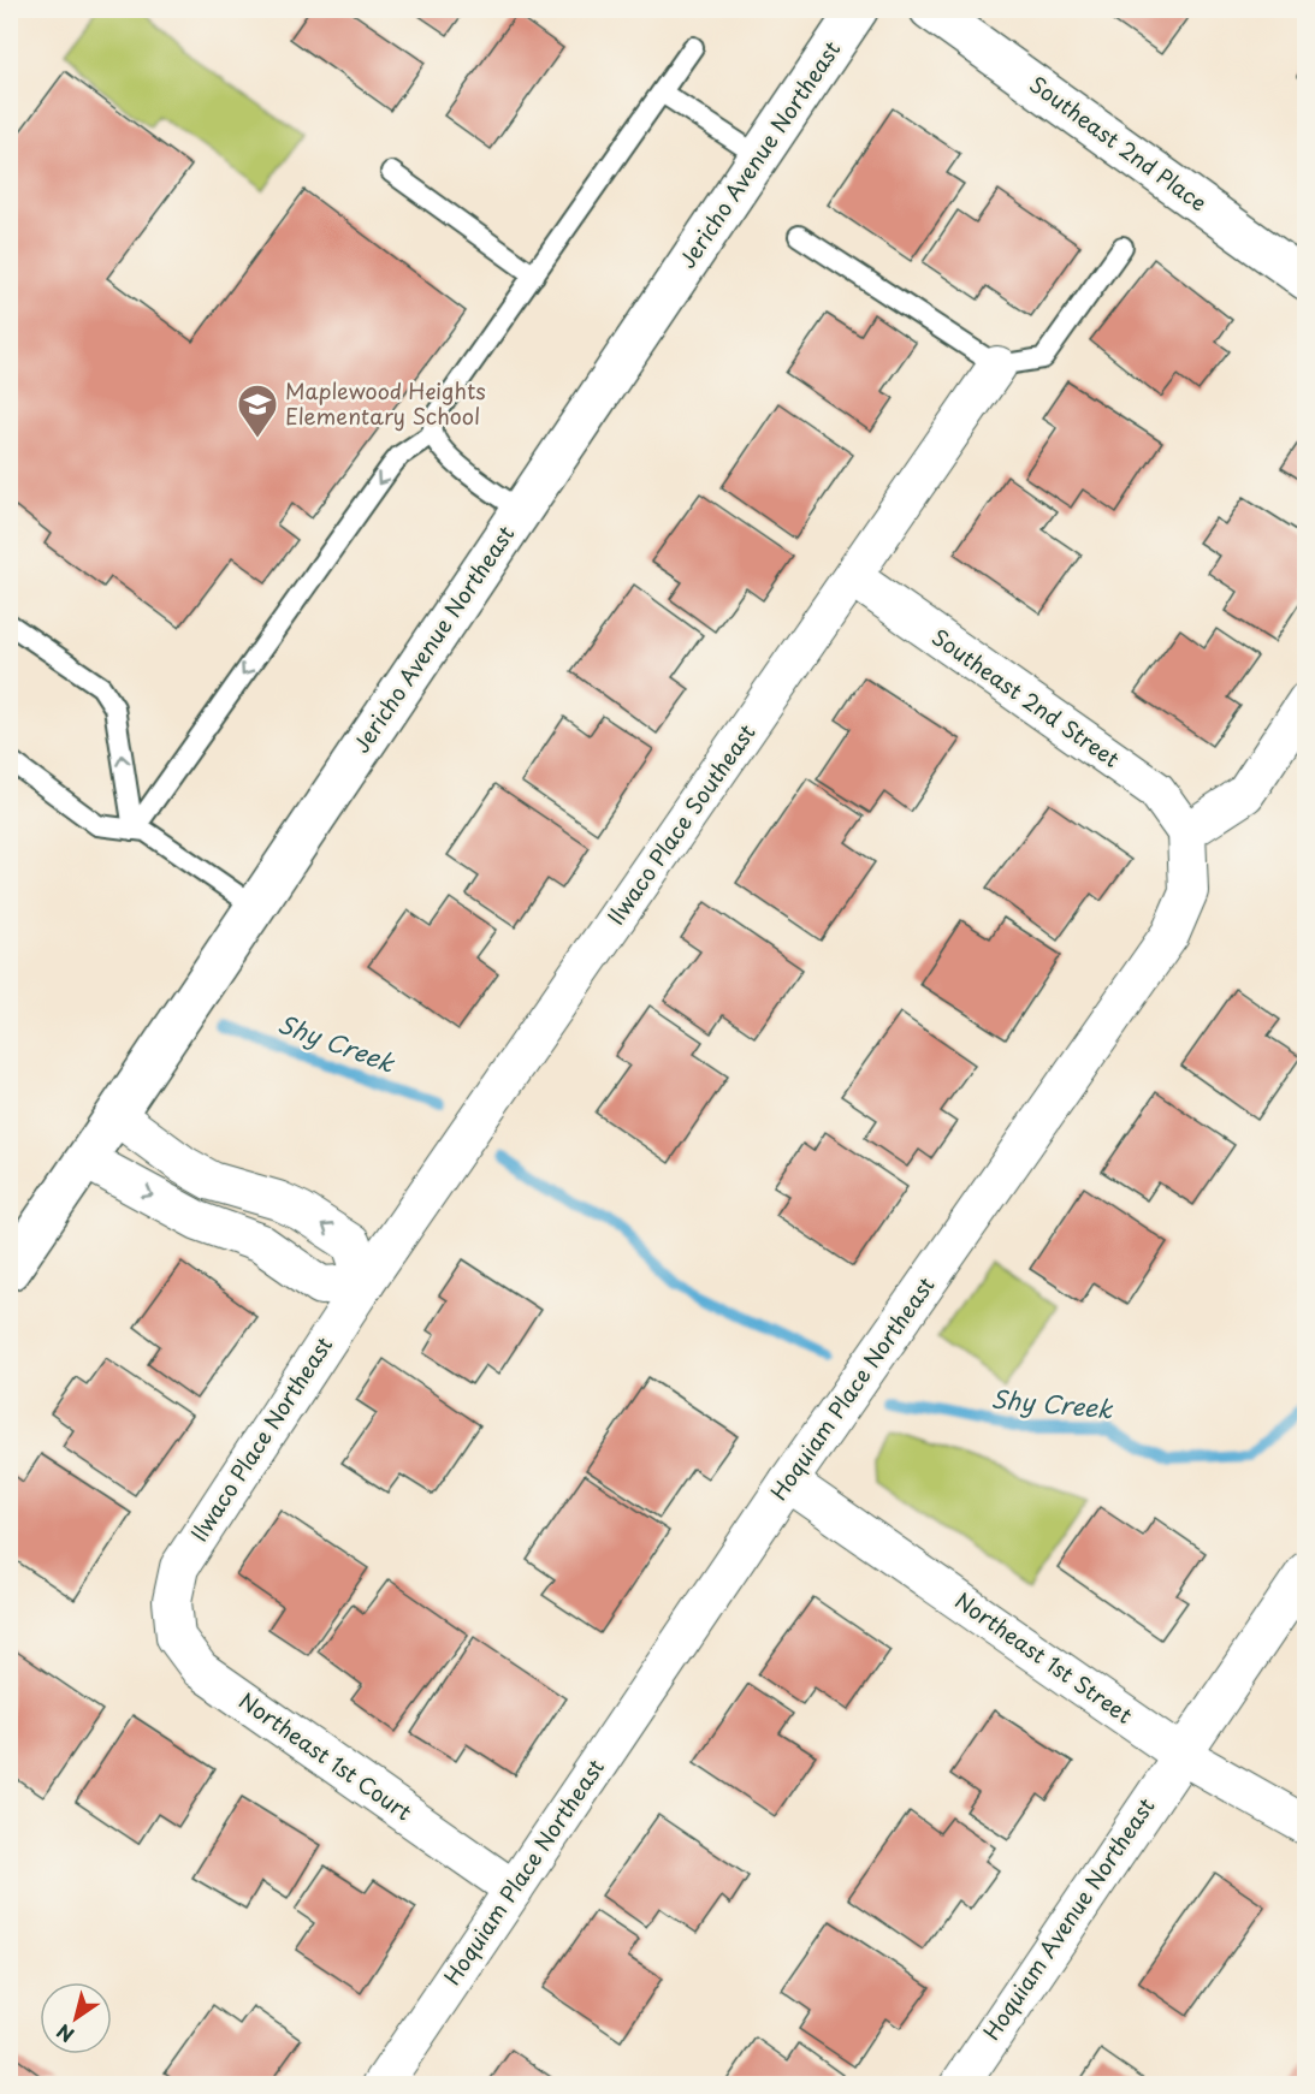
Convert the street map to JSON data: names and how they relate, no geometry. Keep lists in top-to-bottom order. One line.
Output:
{"streets":{"street":["Southeast 2nd Place","Jericho Avenue Northeast","Southeast 2nd Street","Ilwaco Place Southeast","Hoquiam Place Northeast","Ilwaco Place Northeast","Northeast 1st Street","Northeast 1st Court","Hoquiam Avenue Northeast"]},"crossings":[["Southeast 2nd Street","Ilwaco Place Southeast"],["Southeast 2nd Street","Hoquiam Place Northeast"],["Ilwaco Place Southeast","Ilwaco Place Northeast"],["Hoquiam Place Northeast","Northeast 1st Street"],["Hoquiam Place Northeast","Northeast 1st Court"],["Ilwaco Place Northeast","Northeast 1st Court"],["Northeast 1st Street","Hoquiam Avenue Northeast"]],"water":["Shy Creek"],"places":{"school or university":["Maplewood Heights Elementary School"]},"north":"bottom left"}
